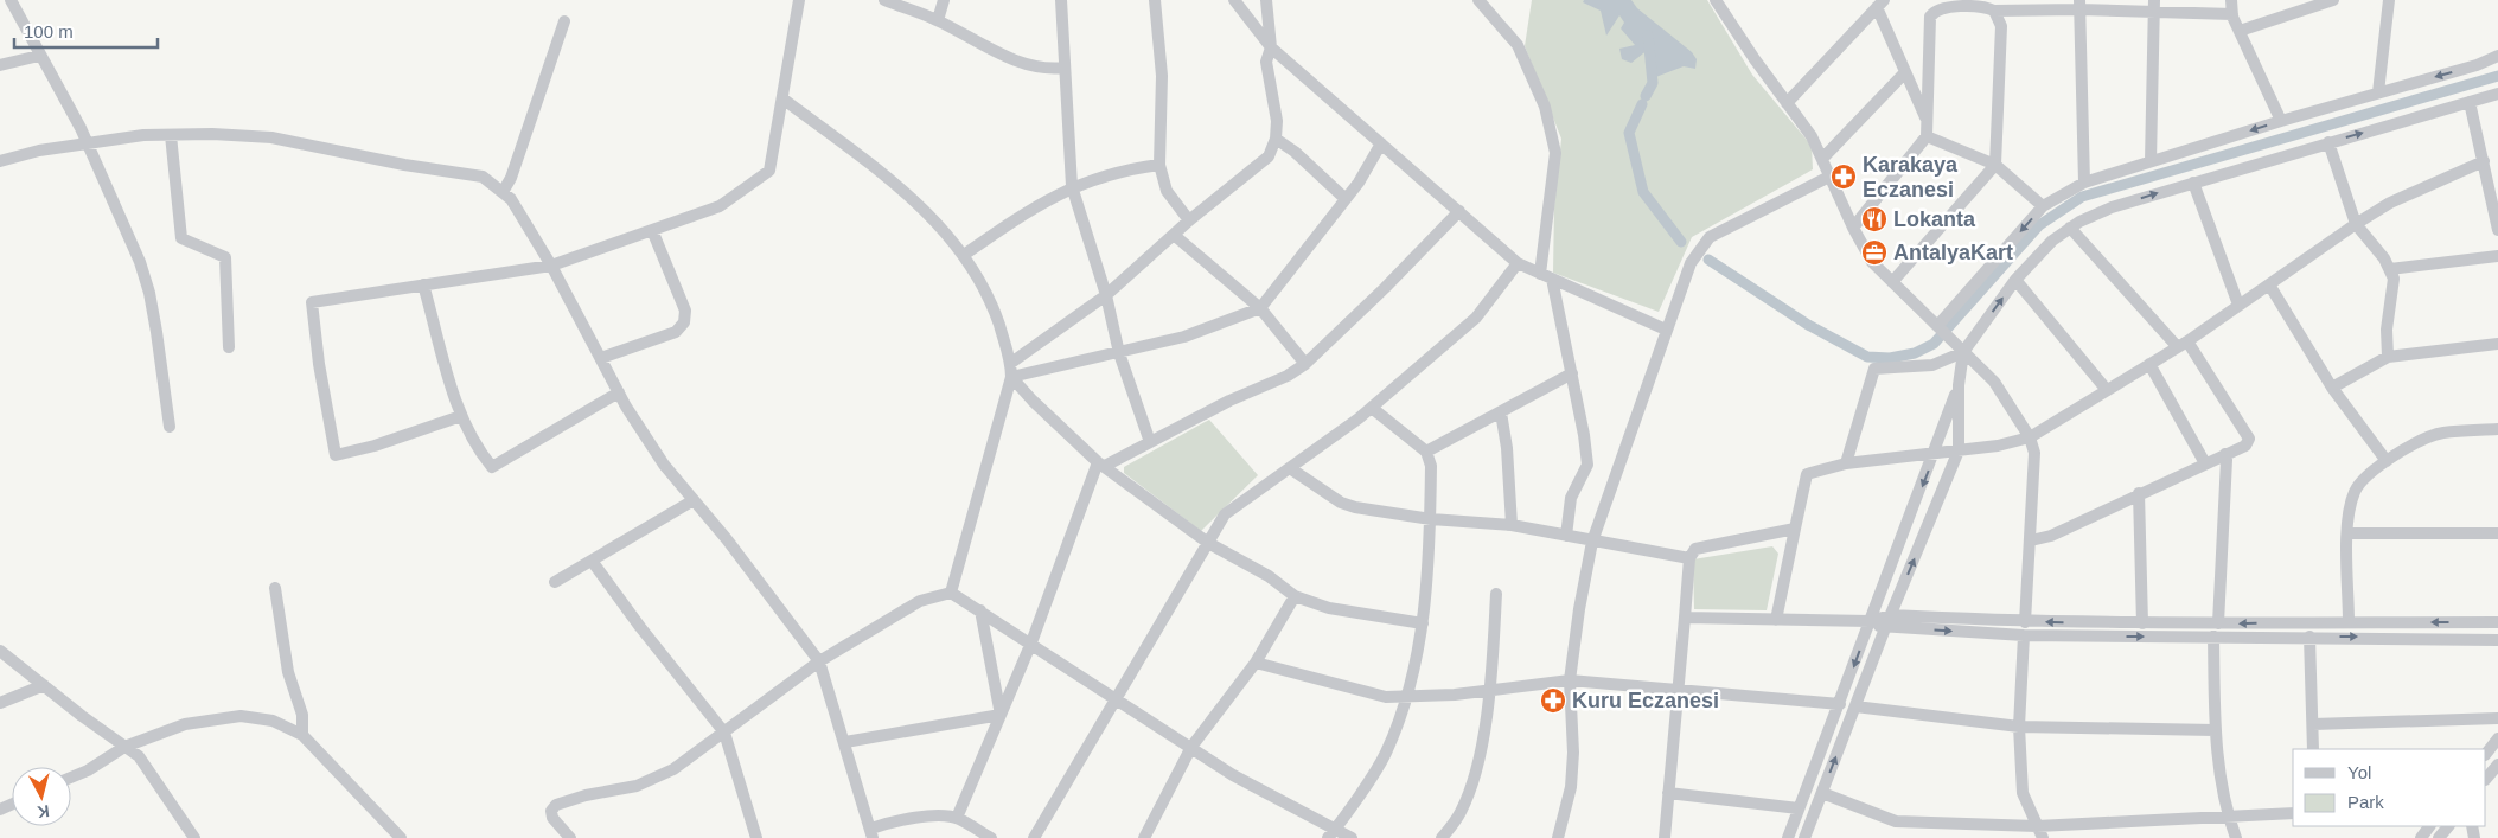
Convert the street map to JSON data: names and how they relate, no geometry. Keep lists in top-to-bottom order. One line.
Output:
{"places":{"pharmacy":["Karakaya Eczanesi","Kuru Eczanesi"],"restaurant":["Lokanta"],"office":["AntalyaKart"]},"legend":["Yol","Park"],"scale_bar":"100 m","north":"bottom"}
